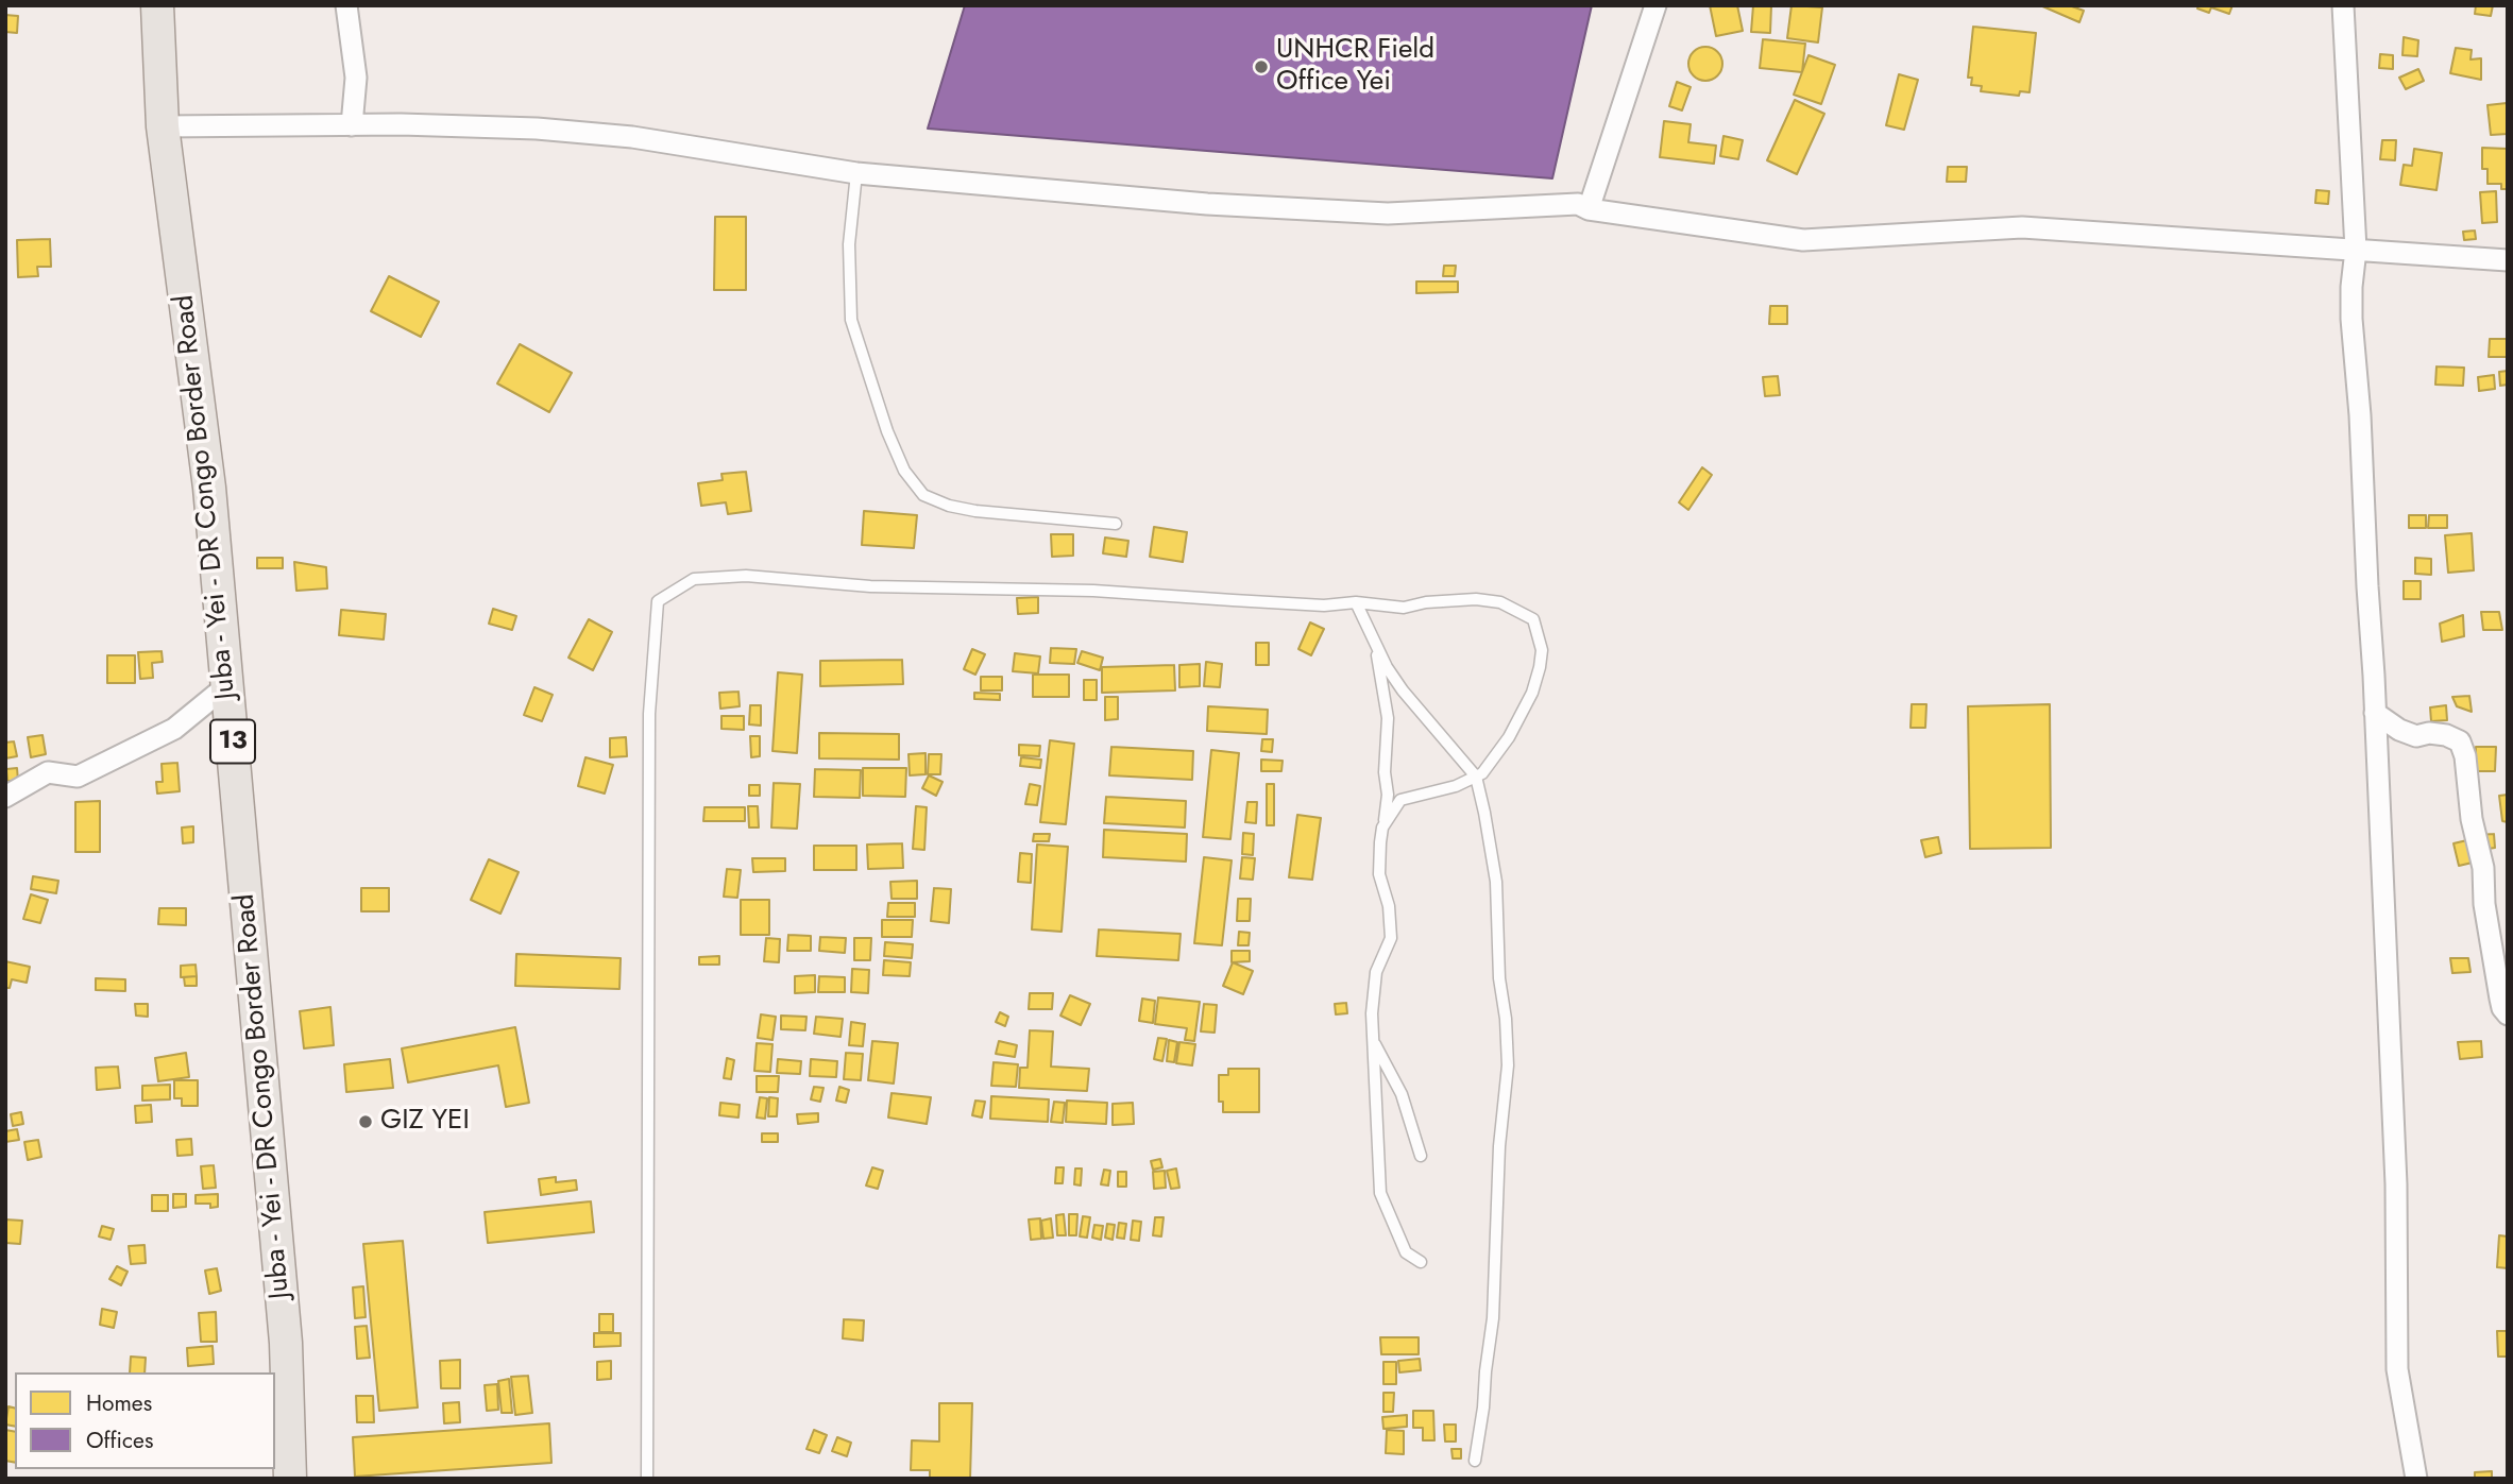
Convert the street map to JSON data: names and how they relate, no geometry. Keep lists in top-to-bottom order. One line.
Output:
{"streets":{"main road":["Juba - Yei - DR Congo Border Road","13"]},"places":["UNHCR Field Office Yei","GIZ YEI"],"legend":["Homes","Offices"]}
